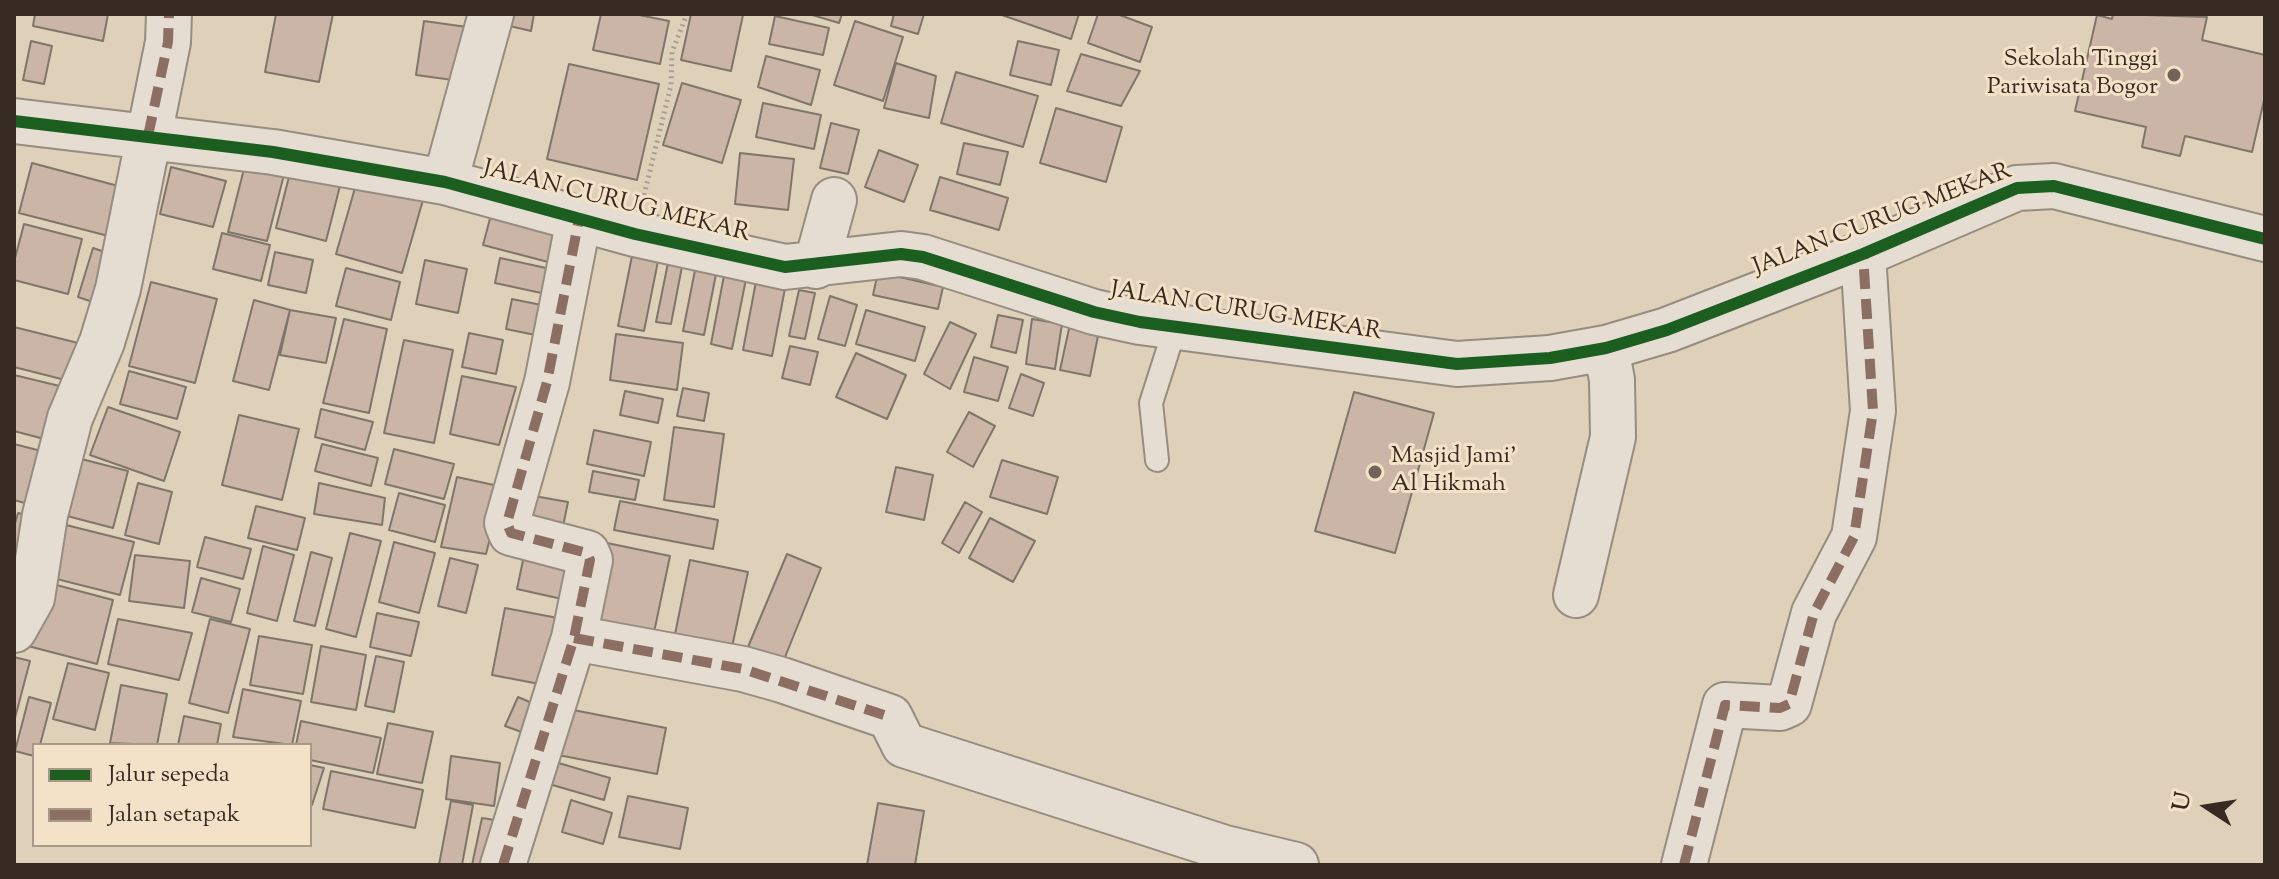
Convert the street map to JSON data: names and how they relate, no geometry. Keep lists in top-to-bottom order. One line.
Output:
{"streets":{"street":["JALAN CURUG MEKAR"]},"places":["Sekolah Tinggi Pariwisata Bogor","Masjid Jami' Al Hikmah"],"legend":["Jalur sepeda","Jalan setapak"],"north":"left"}
